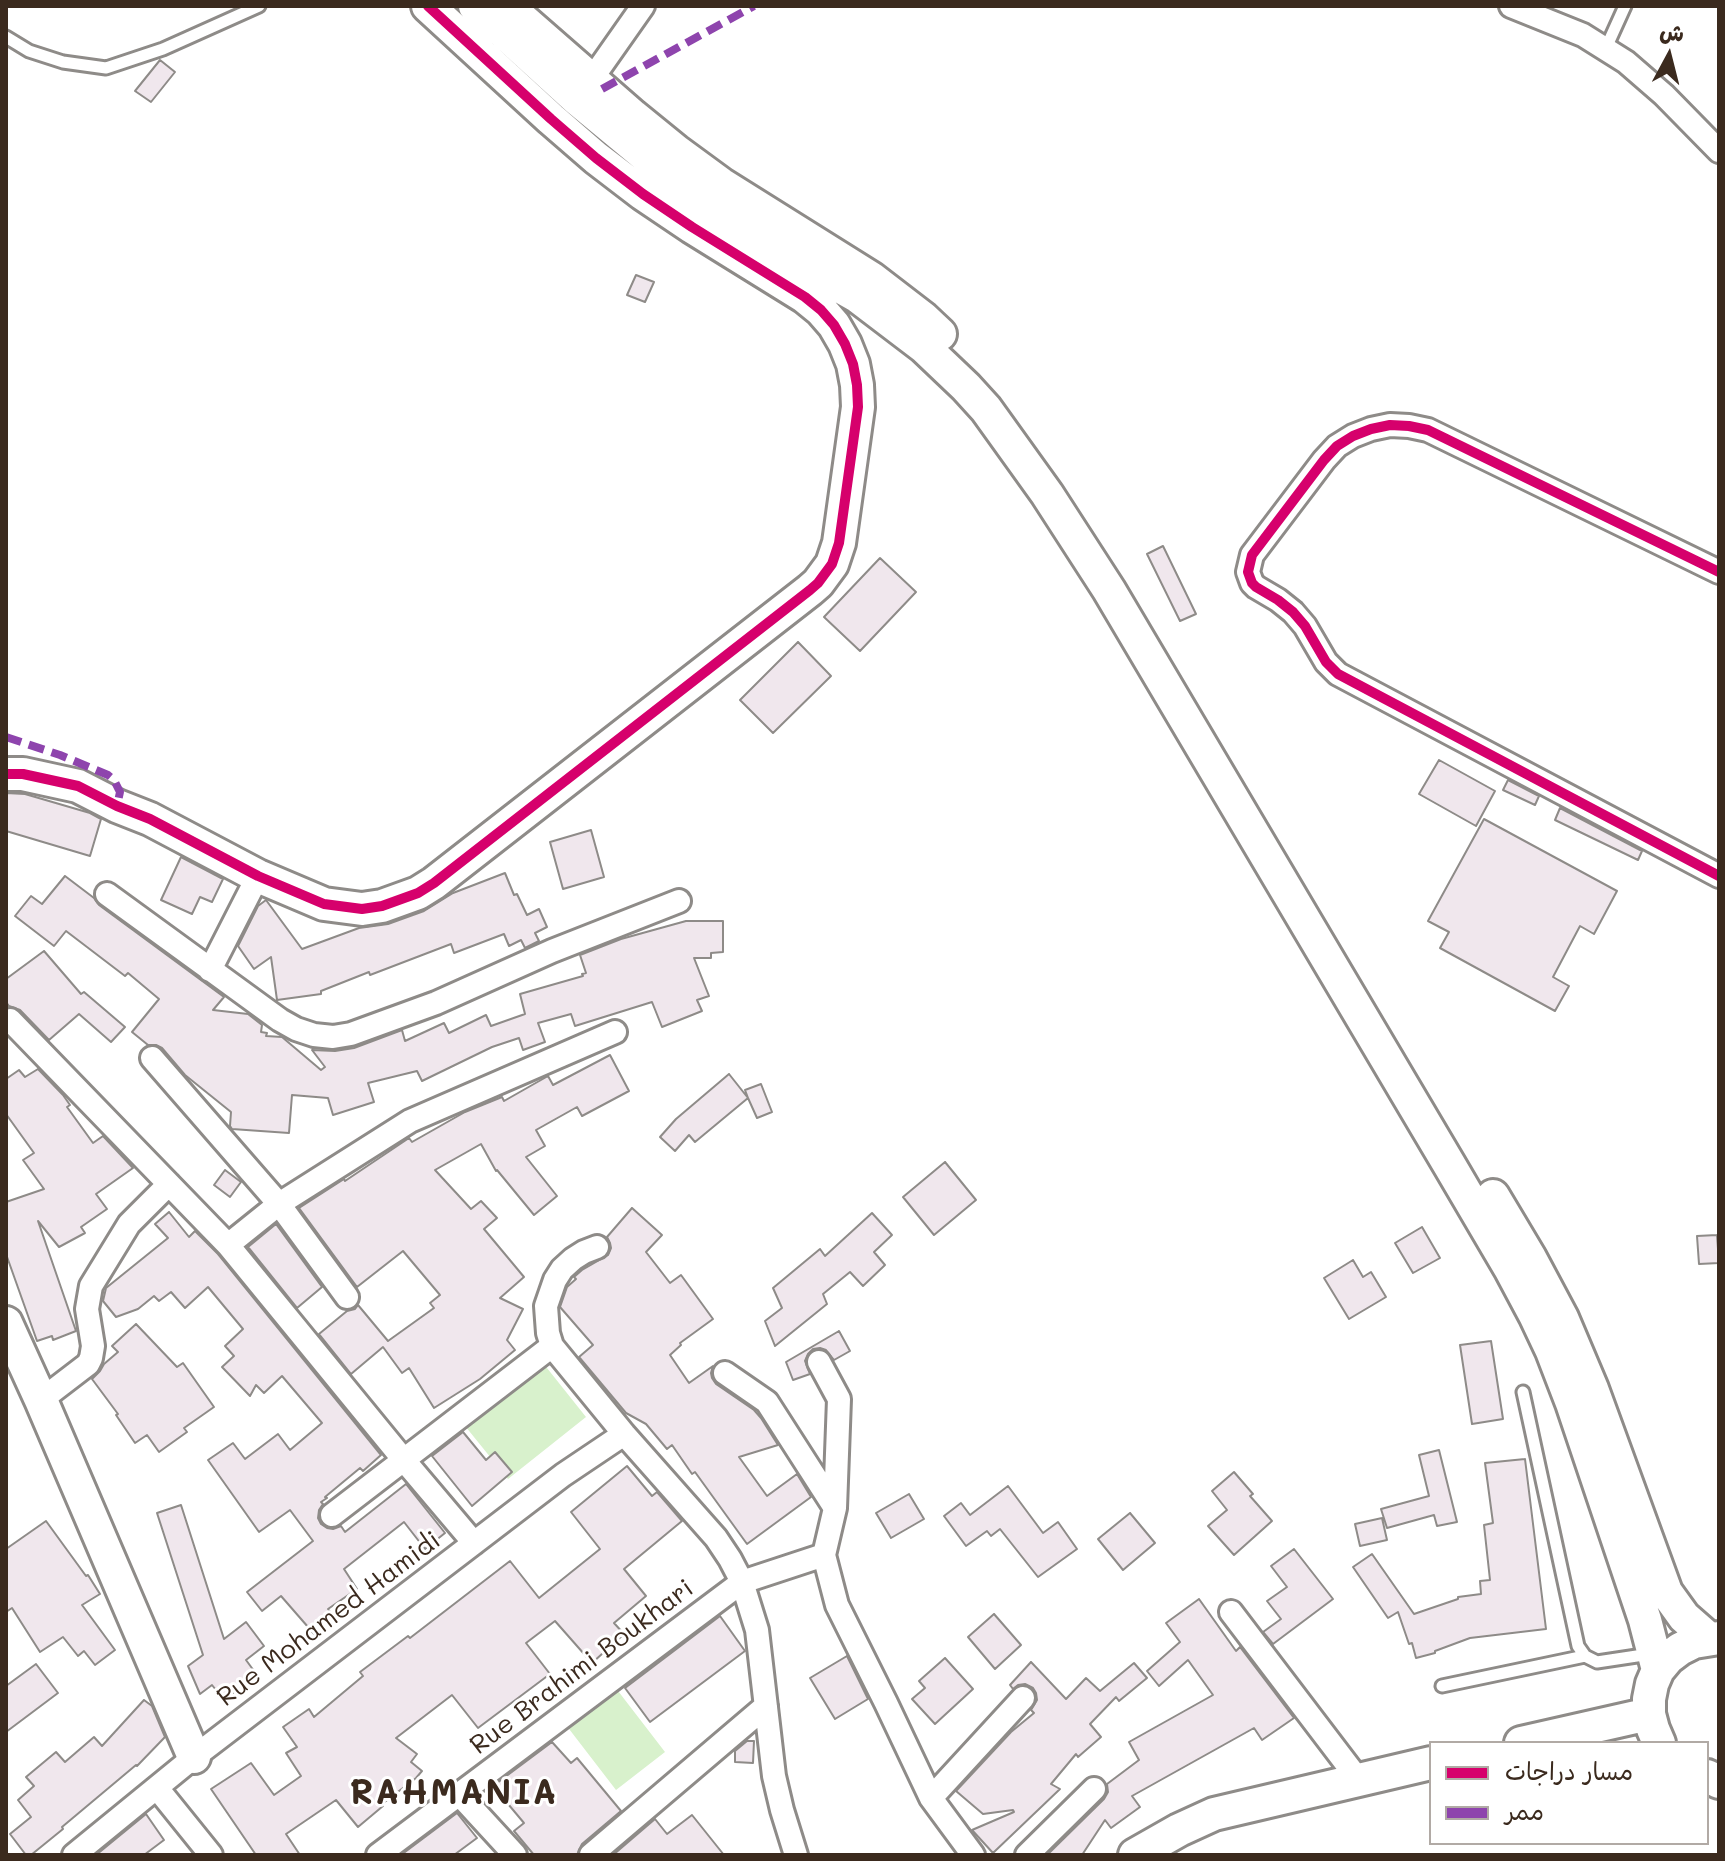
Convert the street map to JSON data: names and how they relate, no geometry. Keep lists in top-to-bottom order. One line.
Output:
{"streets":{"street":["Rue Mohamed Hamidi","Rue Brahimi Boukhari"]},"districts":["RAHMANIA"],"legend":["مسار دراجات","ممر"],"north":"top"}
